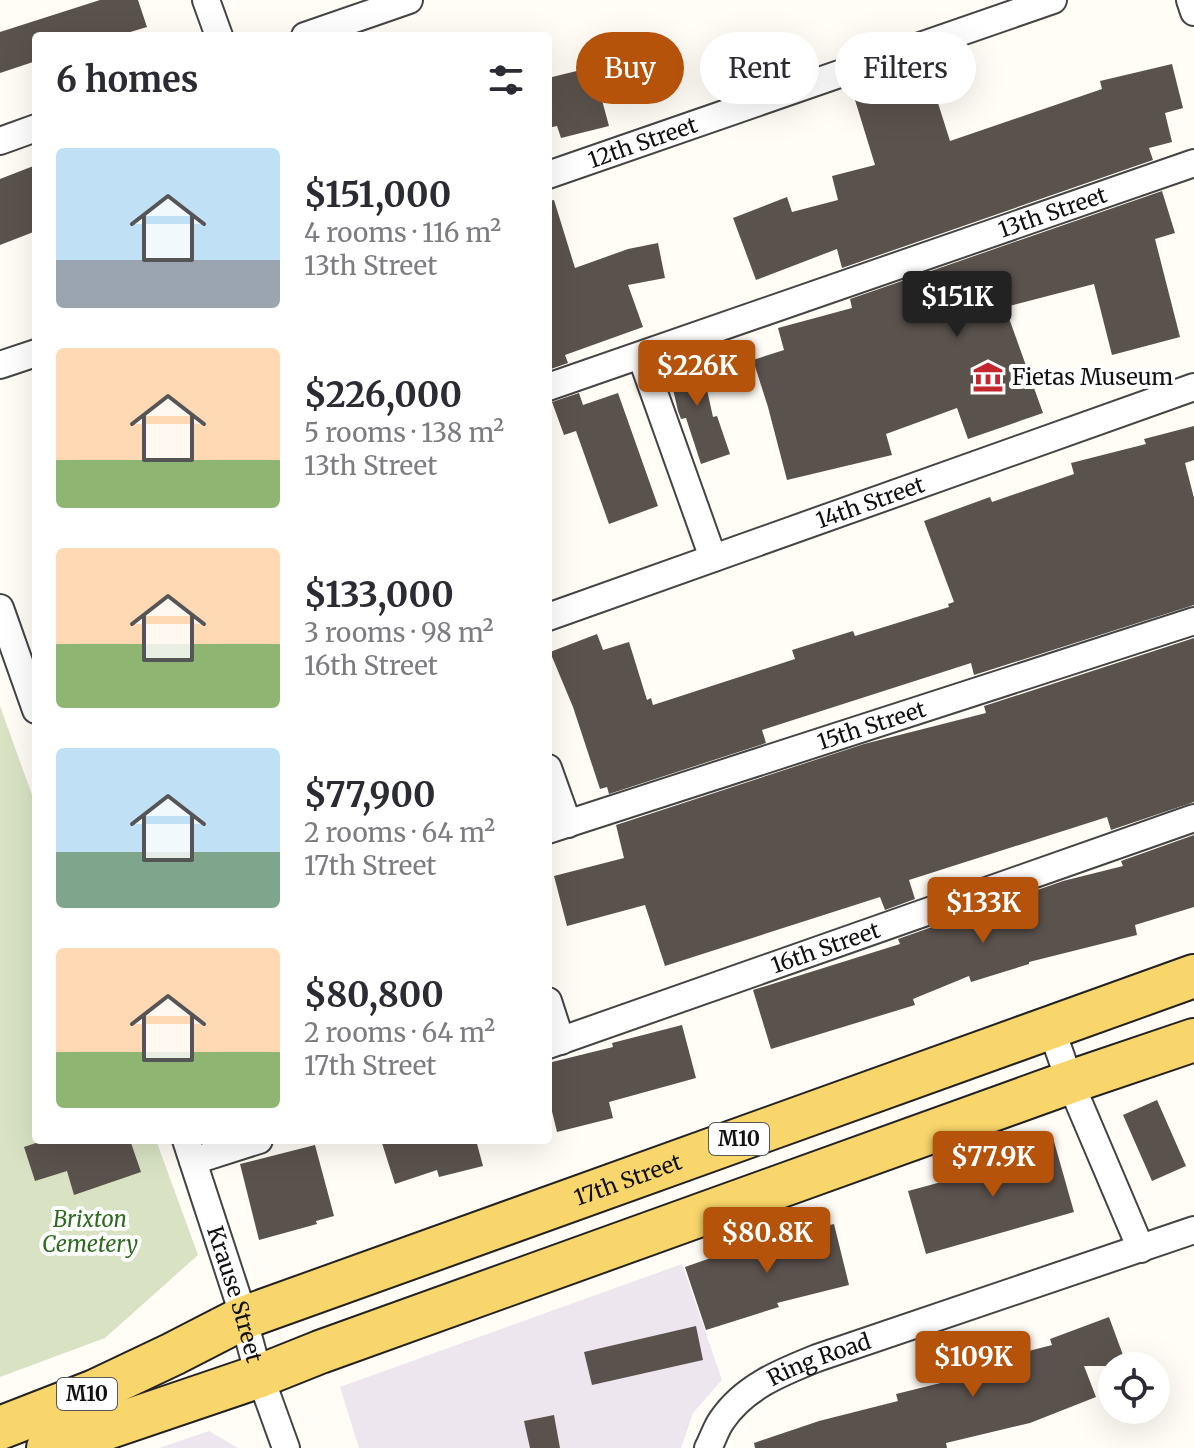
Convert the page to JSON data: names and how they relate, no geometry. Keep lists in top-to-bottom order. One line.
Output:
{"streets":{"main road":["M10","17th Street"],"street":["12th Street","13th Street","14th Street","15th Street","16th Street","Krause Street","Ring Road"]},"crossings":[["M10","17th Street"],["M10","Krause Street"],["17th Street","Krause Street"]],"parks":["Brixton Cemetery"],"places":{"museum":["Fietas Museum"]},"page":{"chip":["Buy","Rent","Filters"],"heading":"6 homes","list":[{"name":"$151,000","note":"4 rooms · 116 m² · 13th Street"},{"name":"$226,000","note":"5 rooms · 138 m² · 13th Street"},{"name":"$133,000","note":"3 rooms · 98 m² · 16th Street"},{"name":"$77,900","note":"2 rooms · 64 m² · 17th Street"},{"name":"$80,800","note":"2 rooms · 64 m² · 17th Street"}],"price":["$151K","$226K","$133K","$77.9K","$80.8K","$109K"]}}
